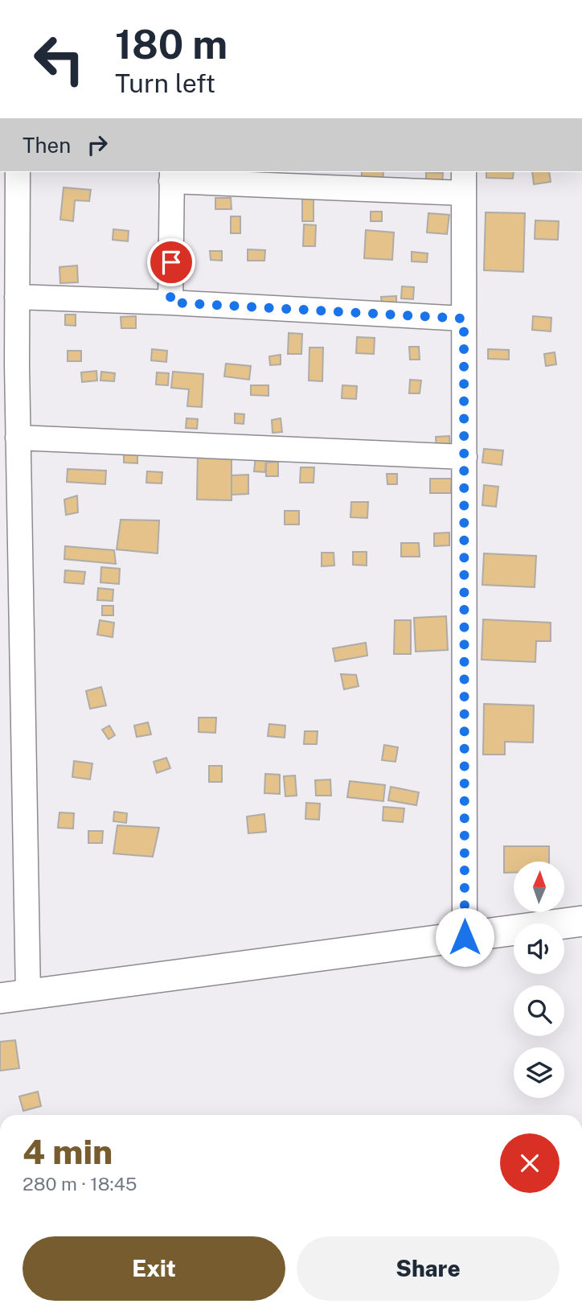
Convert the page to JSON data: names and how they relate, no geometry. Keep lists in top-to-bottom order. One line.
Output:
{"north":"top","page":{"turn":["180 m","Turn left"],"then":"Then","heading":["4 min","280 m · 18:45"],"buttons":["Exit","Share"]}}
